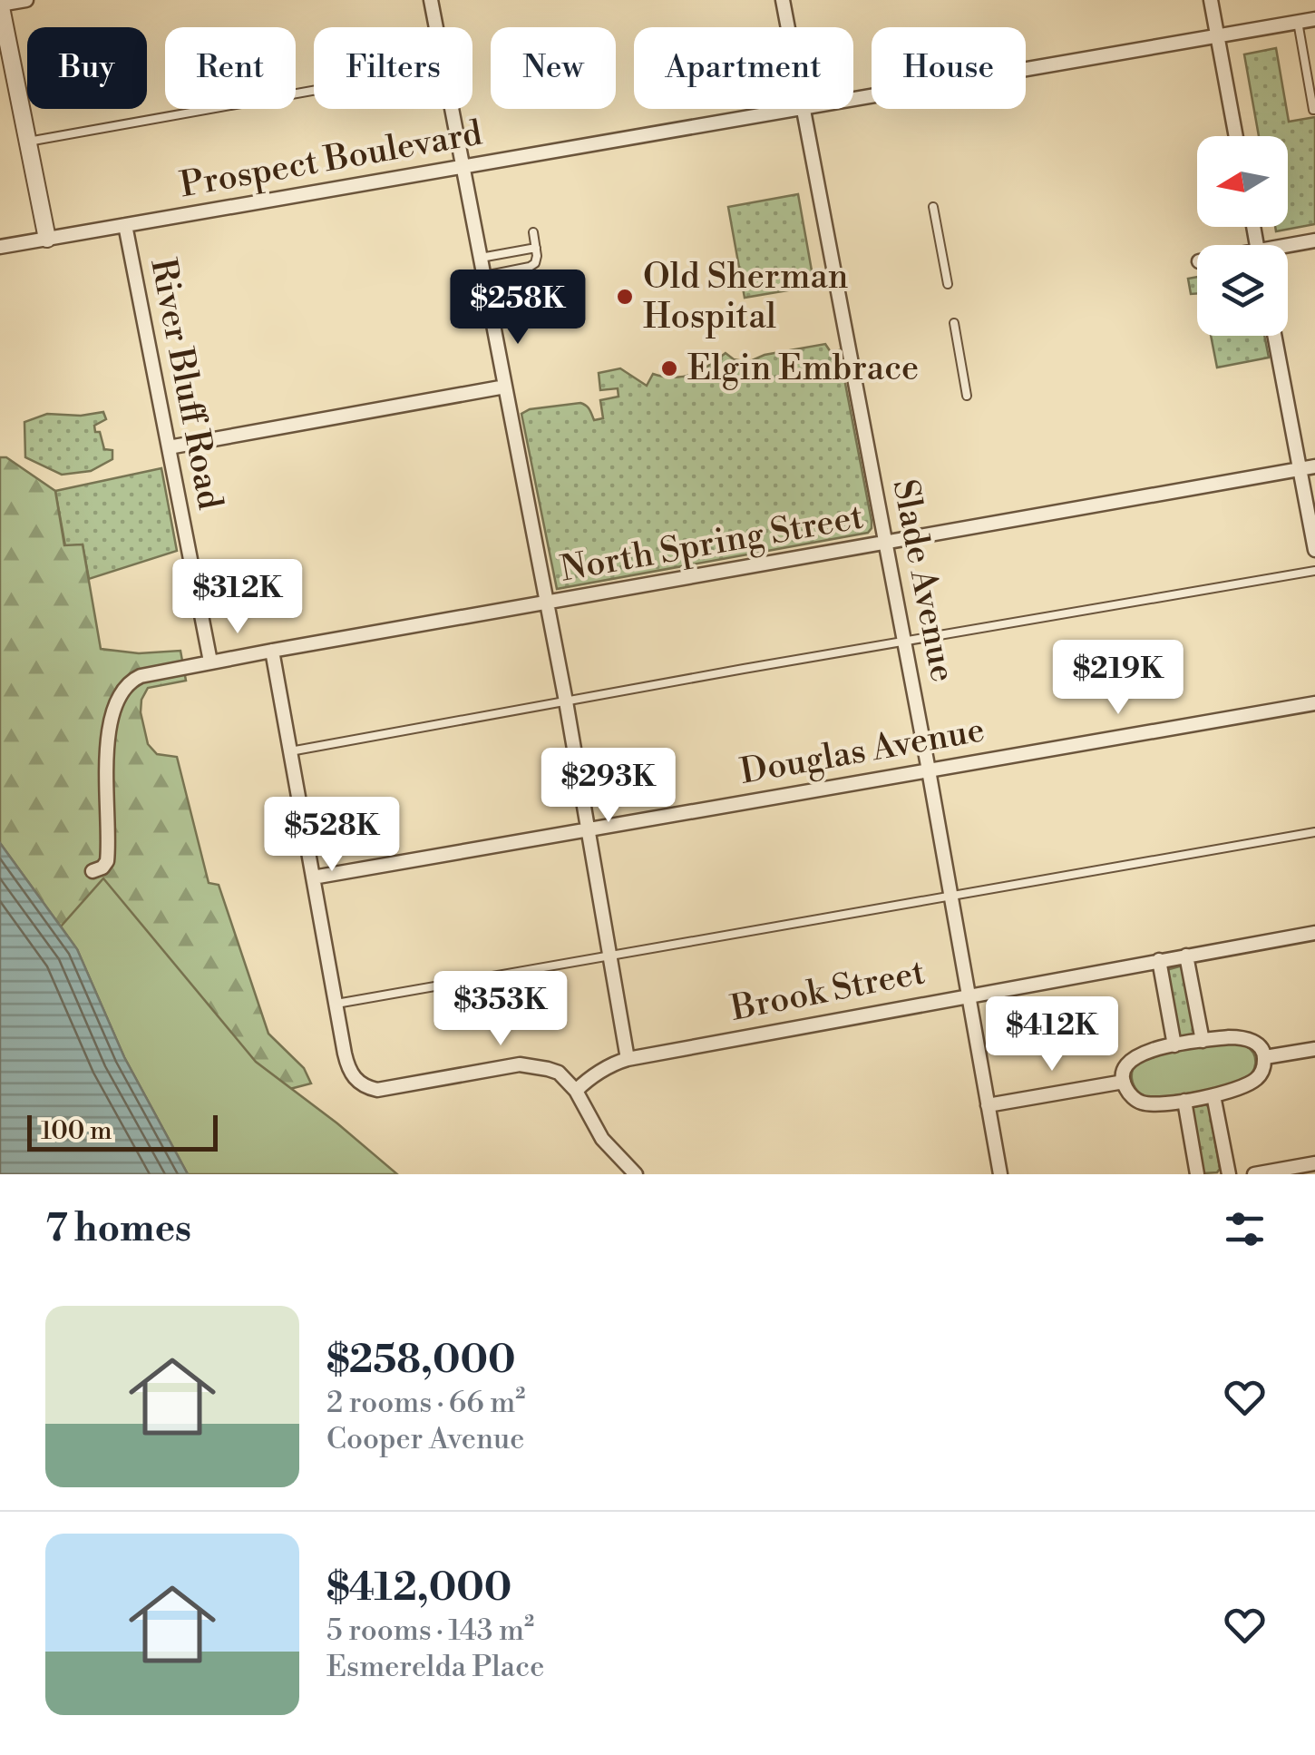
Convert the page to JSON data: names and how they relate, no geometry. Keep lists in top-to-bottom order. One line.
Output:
{"streets":{"street":["Prospect Boulevard","River Bluff Road","North Spring Street","Slade Avenue","Douglas Avenue","Brook Street"]},"crossings":[["Prospect Boulevard","River Bluff Road"],["Prospect Boulevard","Slade Avenue"],["River Bluff Road","North Spring Street"],["North Spring Street","Slade Avenue"],["Slade Avenue","Douglas Avenue"],["Slade Avenue","Brook Street"]],"places":["Old Sherman Hospital","Elgin Embrace"],"scale_bar":"100 m","north":"left","page":{"chip":["Buy","Rent","Filters","New","Apartment","House"],"price":["$258K","$312K","$219K","$293K","$528K","$353K","$412K"],"scale":"100 m","heading":"7 homes","list":[{"name":"$258,000","note":"2 rooms · 66 m² · Cooper Avenue"},{"name":"$412,000","note":"5 rooms · 143 m² · Esmerelda Place"}]}}
